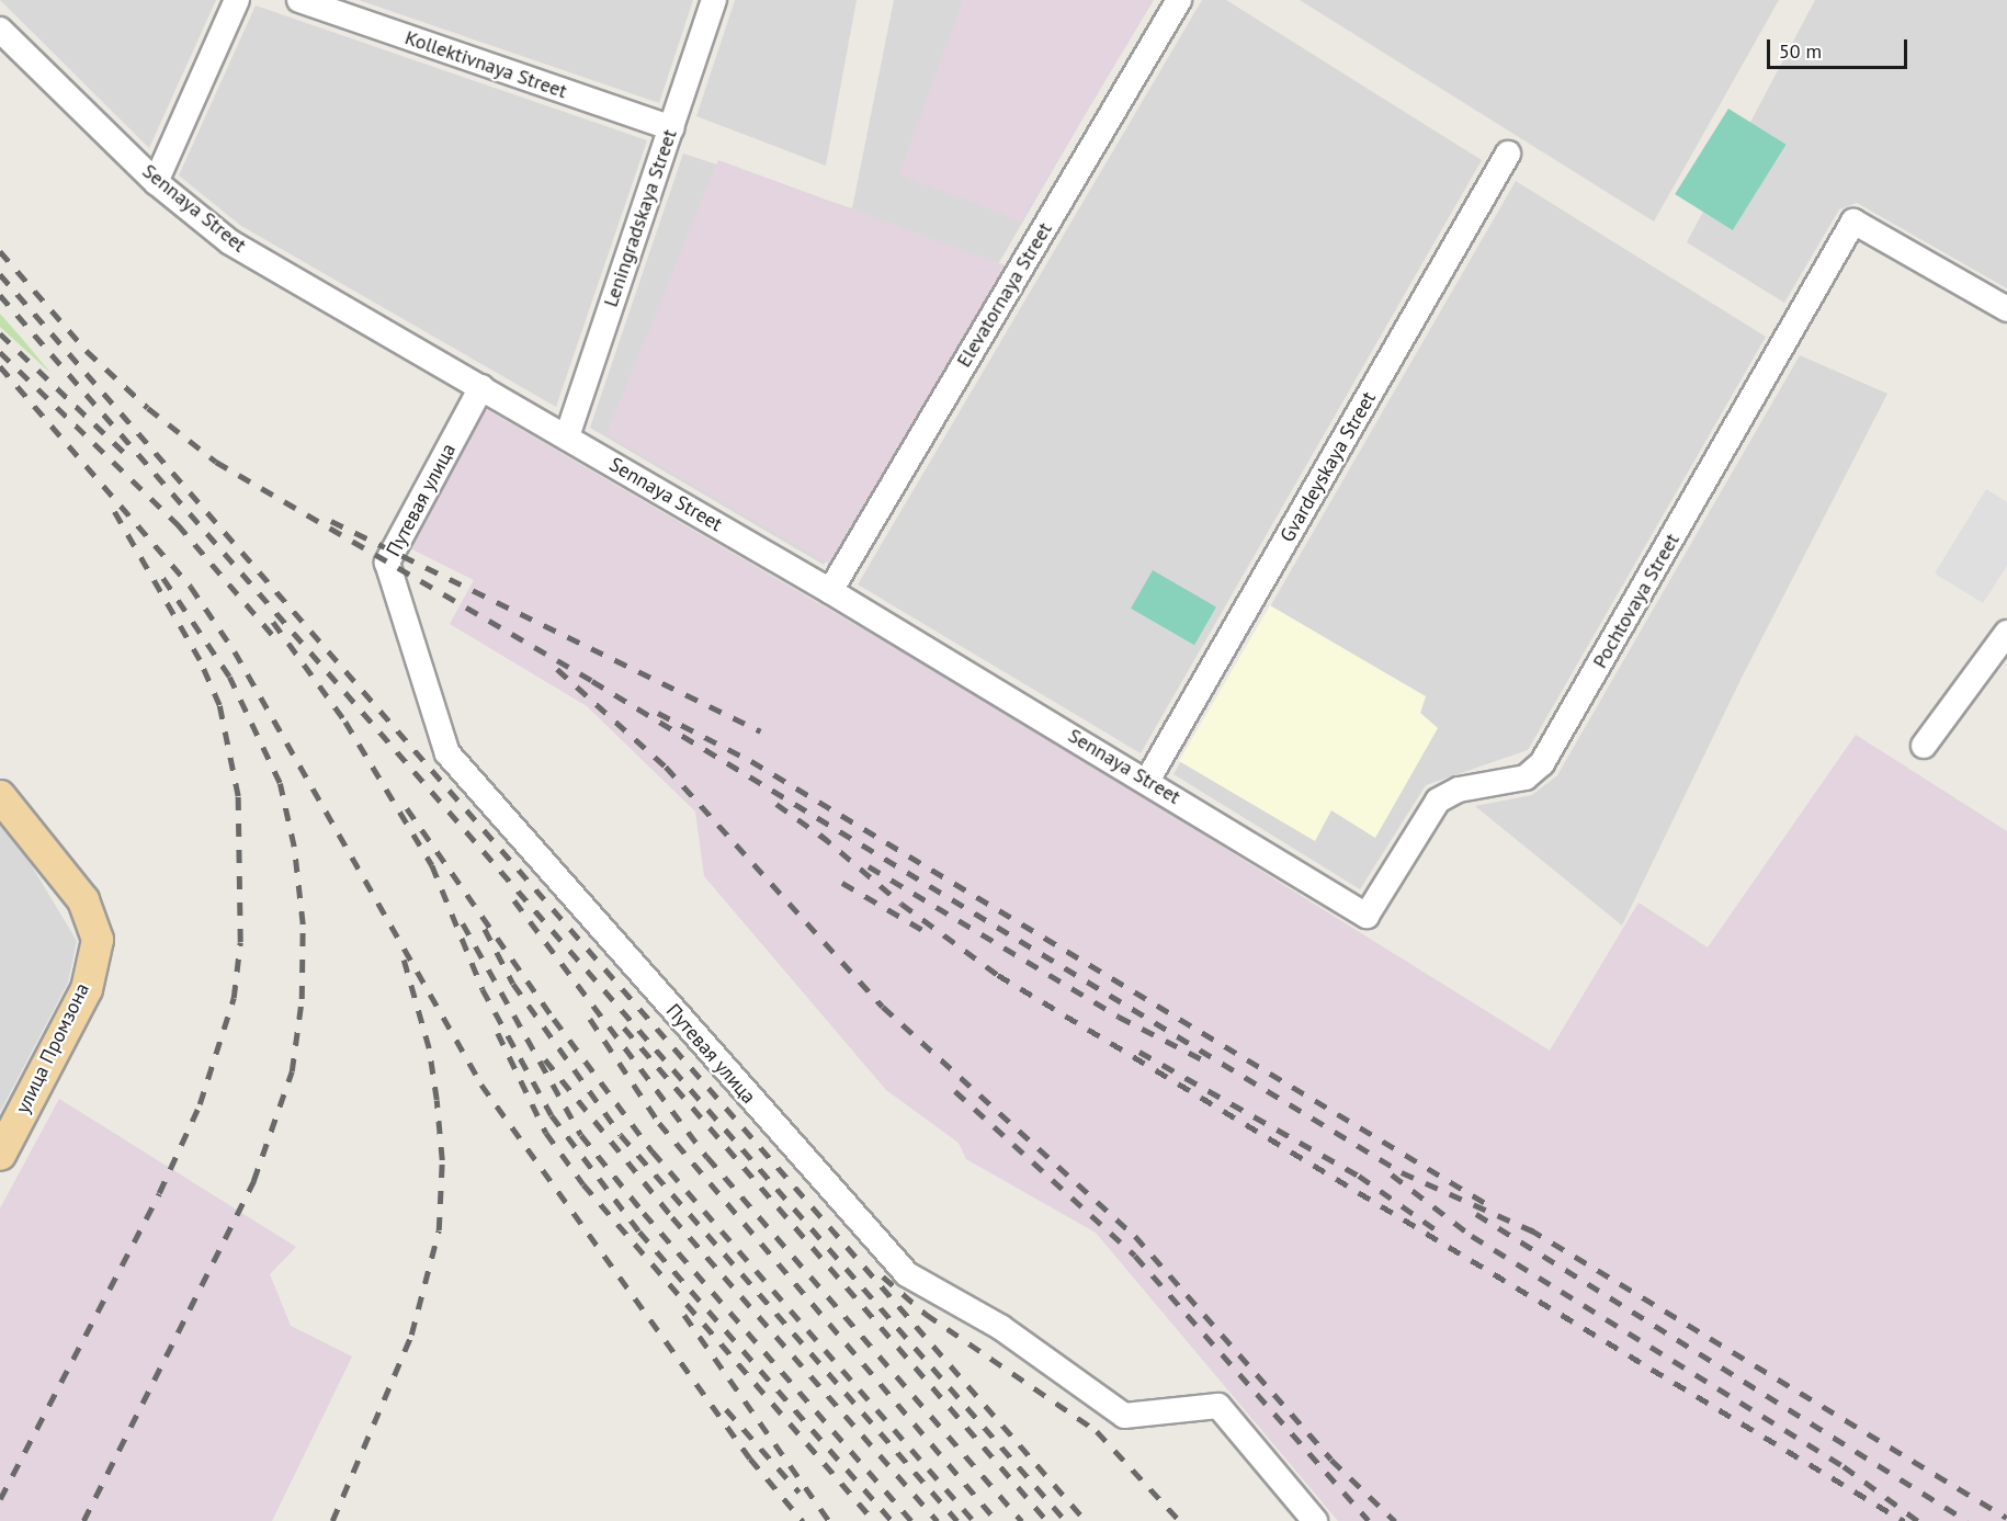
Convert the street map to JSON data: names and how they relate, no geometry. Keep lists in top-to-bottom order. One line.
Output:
{"streets":{"main road":["улица Промзона"],"street":["Kollektivnaya Street","Sennaya Street","Leningradskaya Street","Elevatornaya Street","Gvardeyskaya Street","Путевая улица","Pochtovaya Street"]},"crossings":[["Kollektivnaya Street","Leningradskaya Street"],["Sennaya Street","Leningradskaya Street"],["Sennaya Street","Elevatornaya Street"],["Sennaya Street","Gvardeyskaya Street"],["Sennaya Street","Путевая улица"],["Sennaya Street","Pochtovaya Street"]],"scale_bar":"50 m"}
